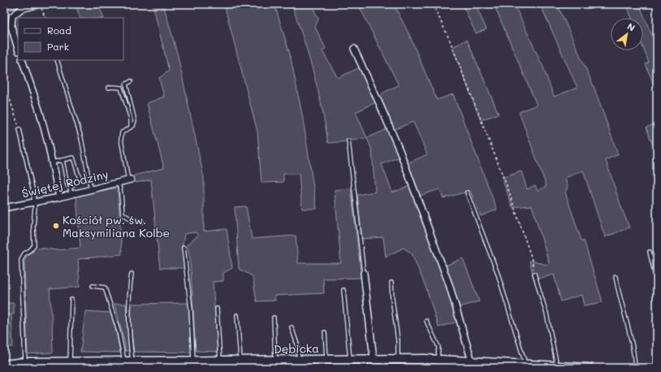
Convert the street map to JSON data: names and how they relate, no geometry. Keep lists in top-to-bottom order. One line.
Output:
{"streets":{"street":["Świętej Rodziny","Dębicka"]},"places":["Kościół pw. św. Maksymiliana Kolbe"],"legend":["Road","Park"],"north":"top right"}
